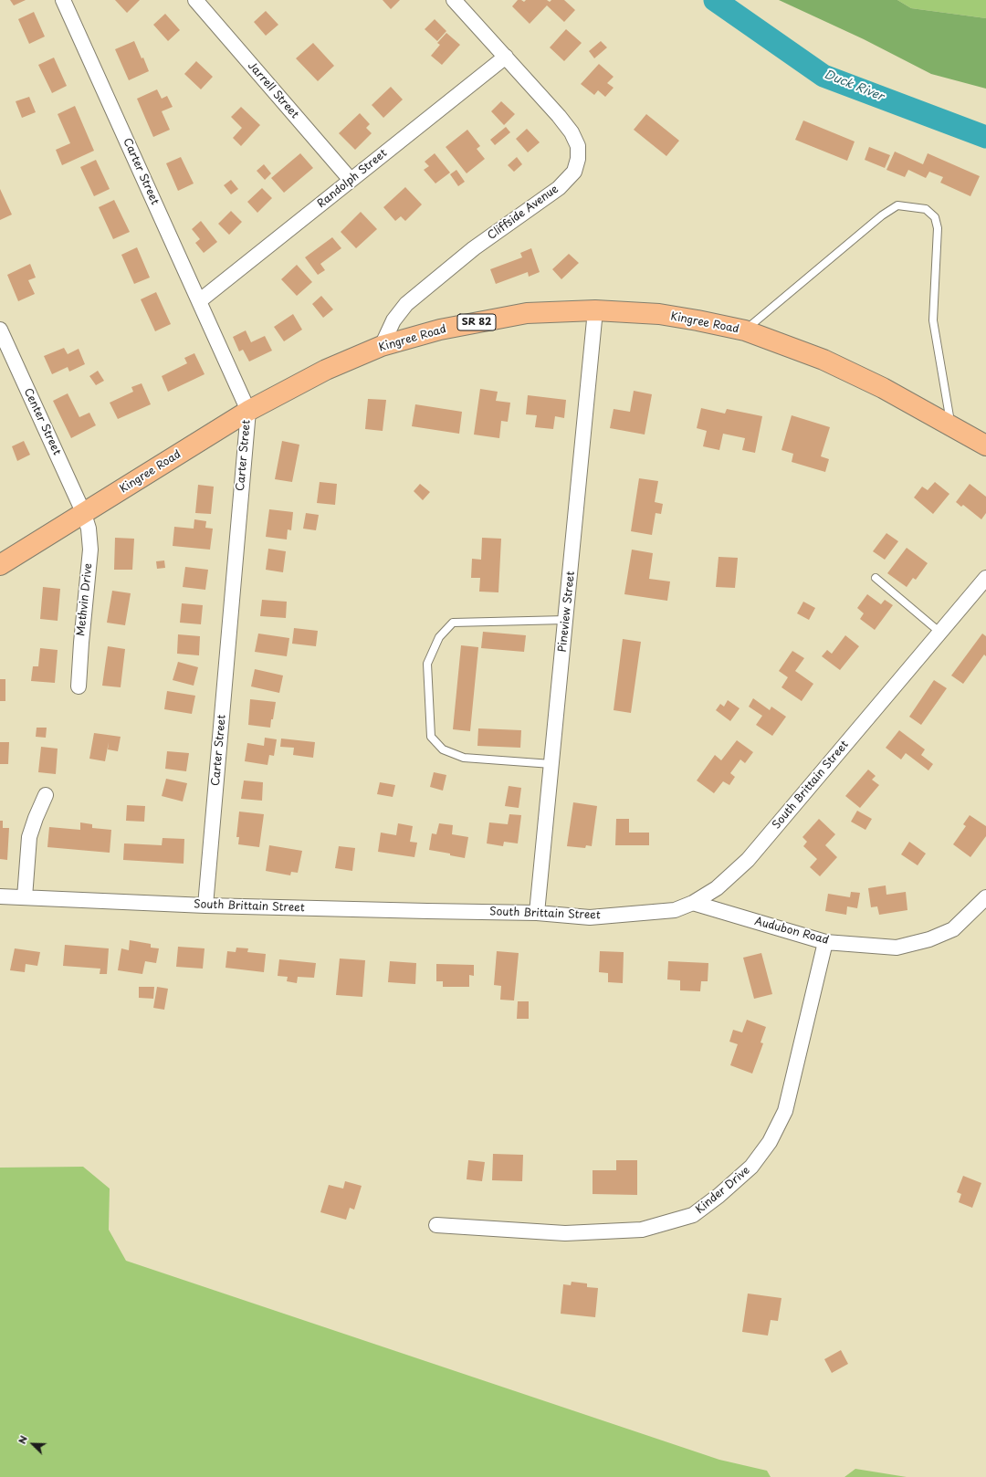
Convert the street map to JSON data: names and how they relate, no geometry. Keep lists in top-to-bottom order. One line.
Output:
{"streets":{"main road":["SR 82","Kingree Road"],"street":["Jarrell Street","Carter Street","Randolph Street","Cliffside Avenue","Center Street","Methvin Drive","Pineview Street","South Brittain Street","Audubon Road","Kinder Drive"]},"crossings":[["Jarrell Street","Randolph Street"],["Carter Street","Randolph Street"],["Carter Street","Kingree Road"],["Carter Street","South Brittain Street"],["Randolph Street","Cliffside Avenue"],["Cliffside Avenue","Kingree Road"],["Kingree Road","Center Street"],["Kingree Road","Methvin Drive"],["Kingree Road","Pineview Street"],["Center Street","Methvin Drive"],["Pineview Street","South Brittain Street"],["South Brittain Street","Audubon Road"],["Audubon Road","Kinder Drive"]],"water":["Duck River"],"north":"top left"}
